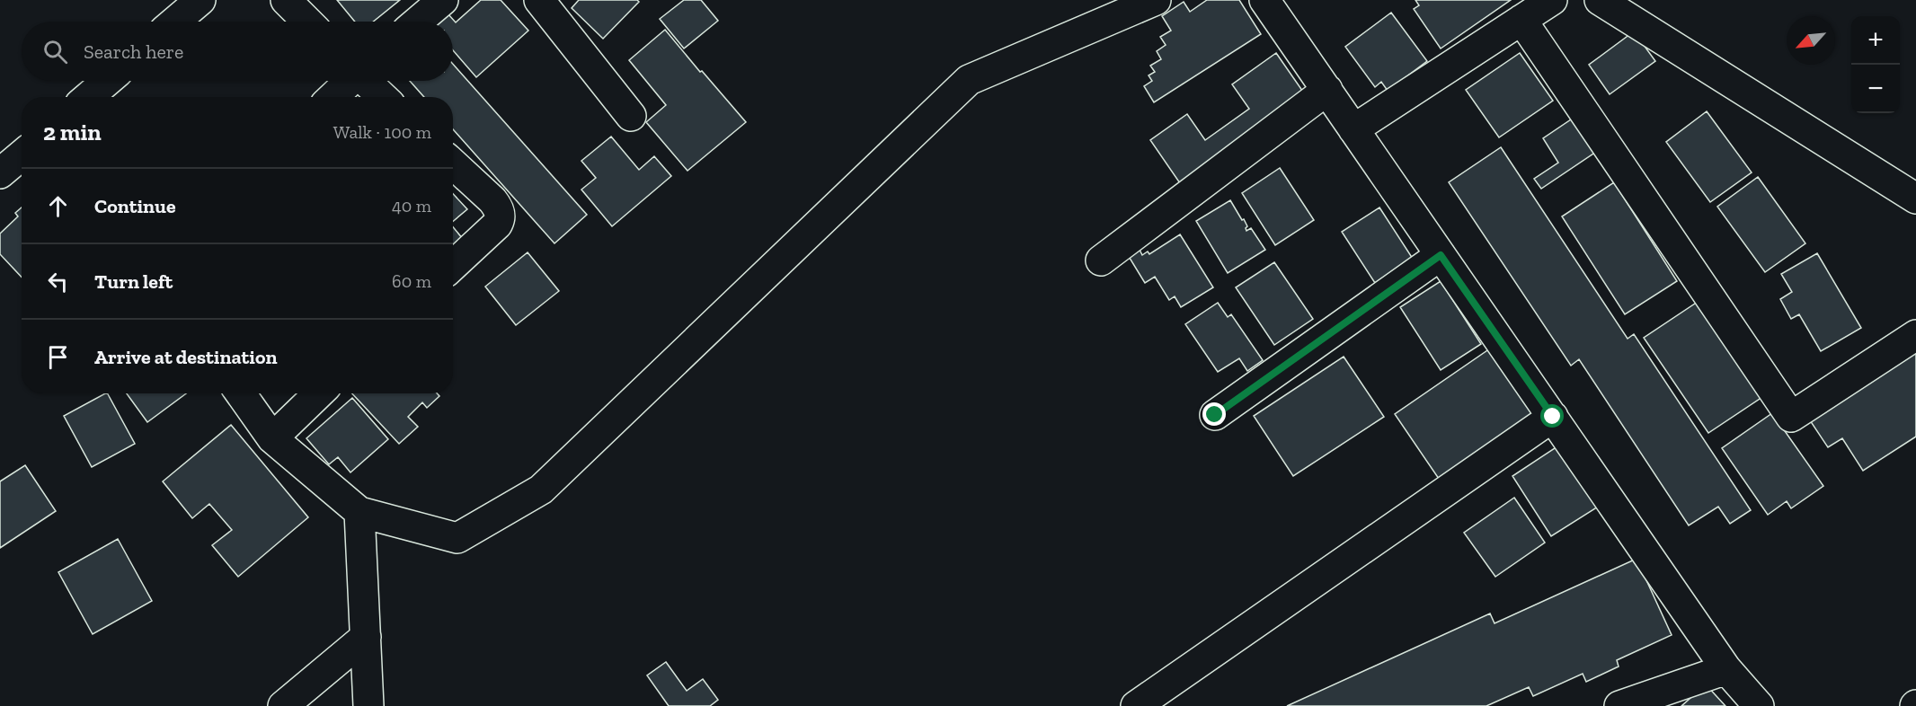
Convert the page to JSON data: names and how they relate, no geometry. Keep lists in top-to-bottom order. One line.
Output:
{"north":"bottom left","page":{"map_buttons":["+","−"],"search":"Search here","heading":["2 min","Walk · 100 m"],"list":[["Continue","40 m"],["Turn left","60 m"],"Arrive at destination"]}}
